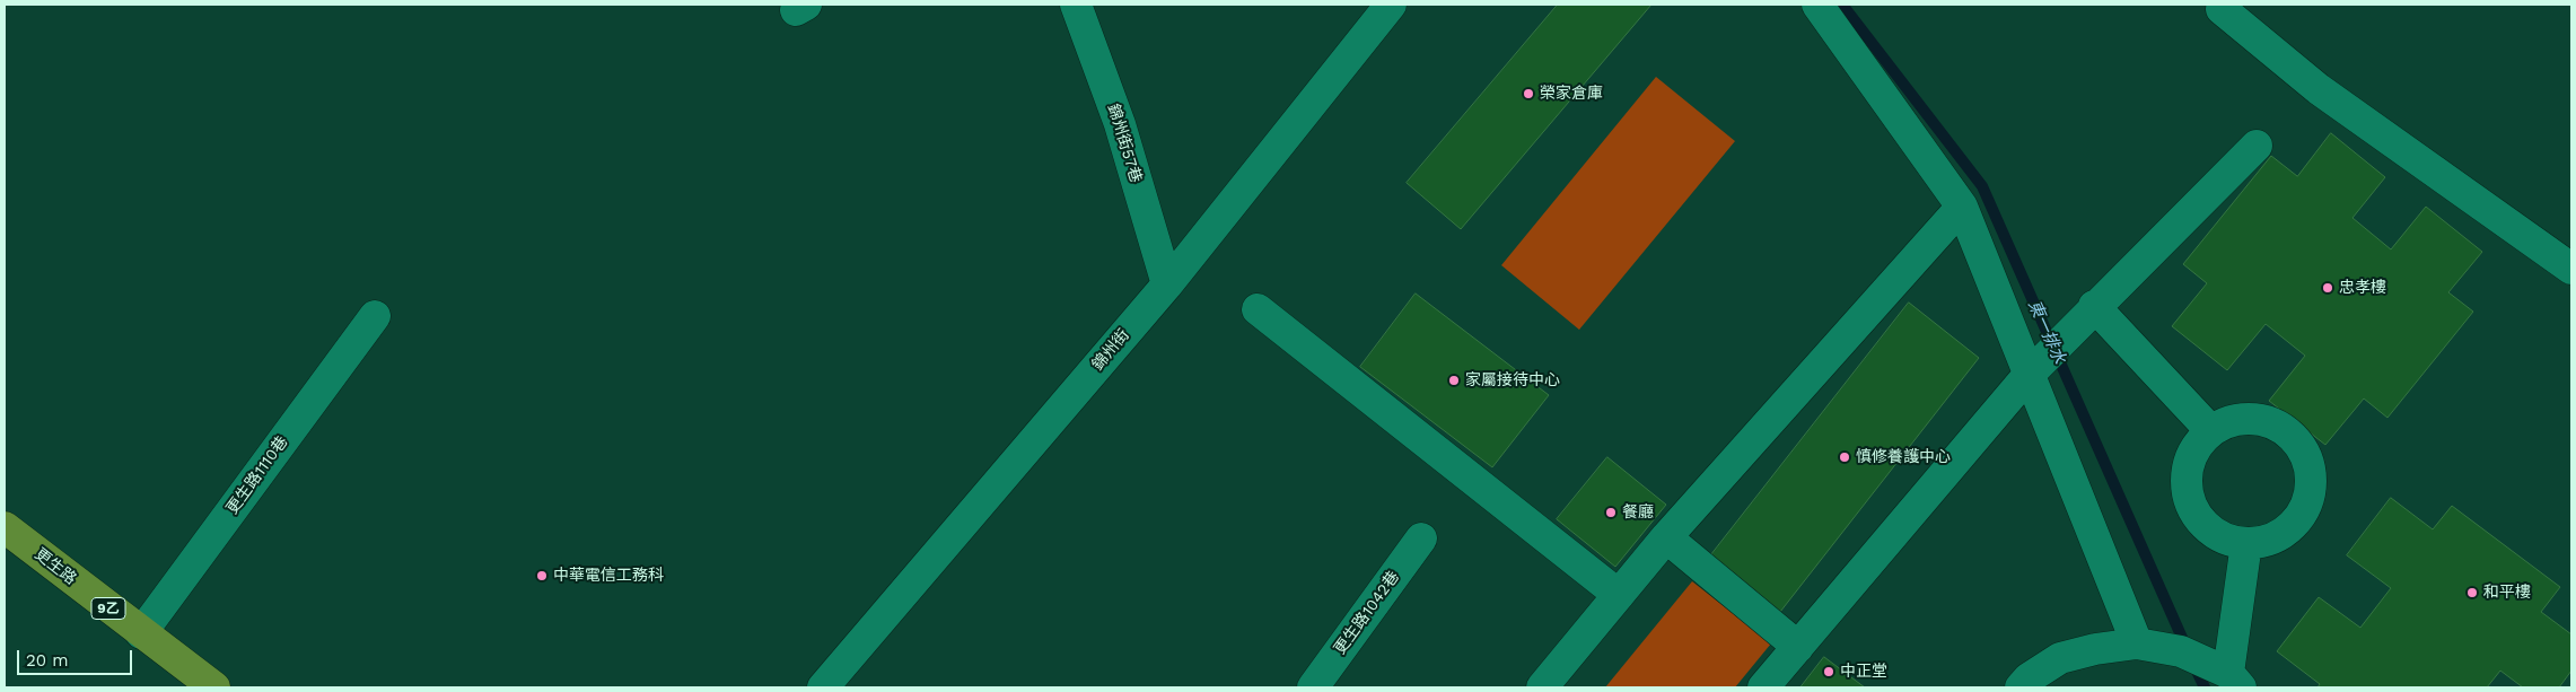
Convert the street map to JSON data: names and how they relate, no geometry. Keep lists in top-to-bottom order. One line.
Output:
{"streets":{"main road":["更生路","9乙"],"street":["錦州街57巷","錦州街","更生路1110巷","更生路1042巷"]},"crossings":[["錦州街57巷","錦州街"],["更生路1110巷","更生路"]],"water":["東一排水"],"places":["榮家倉庫","忠孝樓","家屬接待中心","慎修養護中心","餐廳","中華電信工務科","和平樓","中正堂"],"scale_bar":"20 m"}
